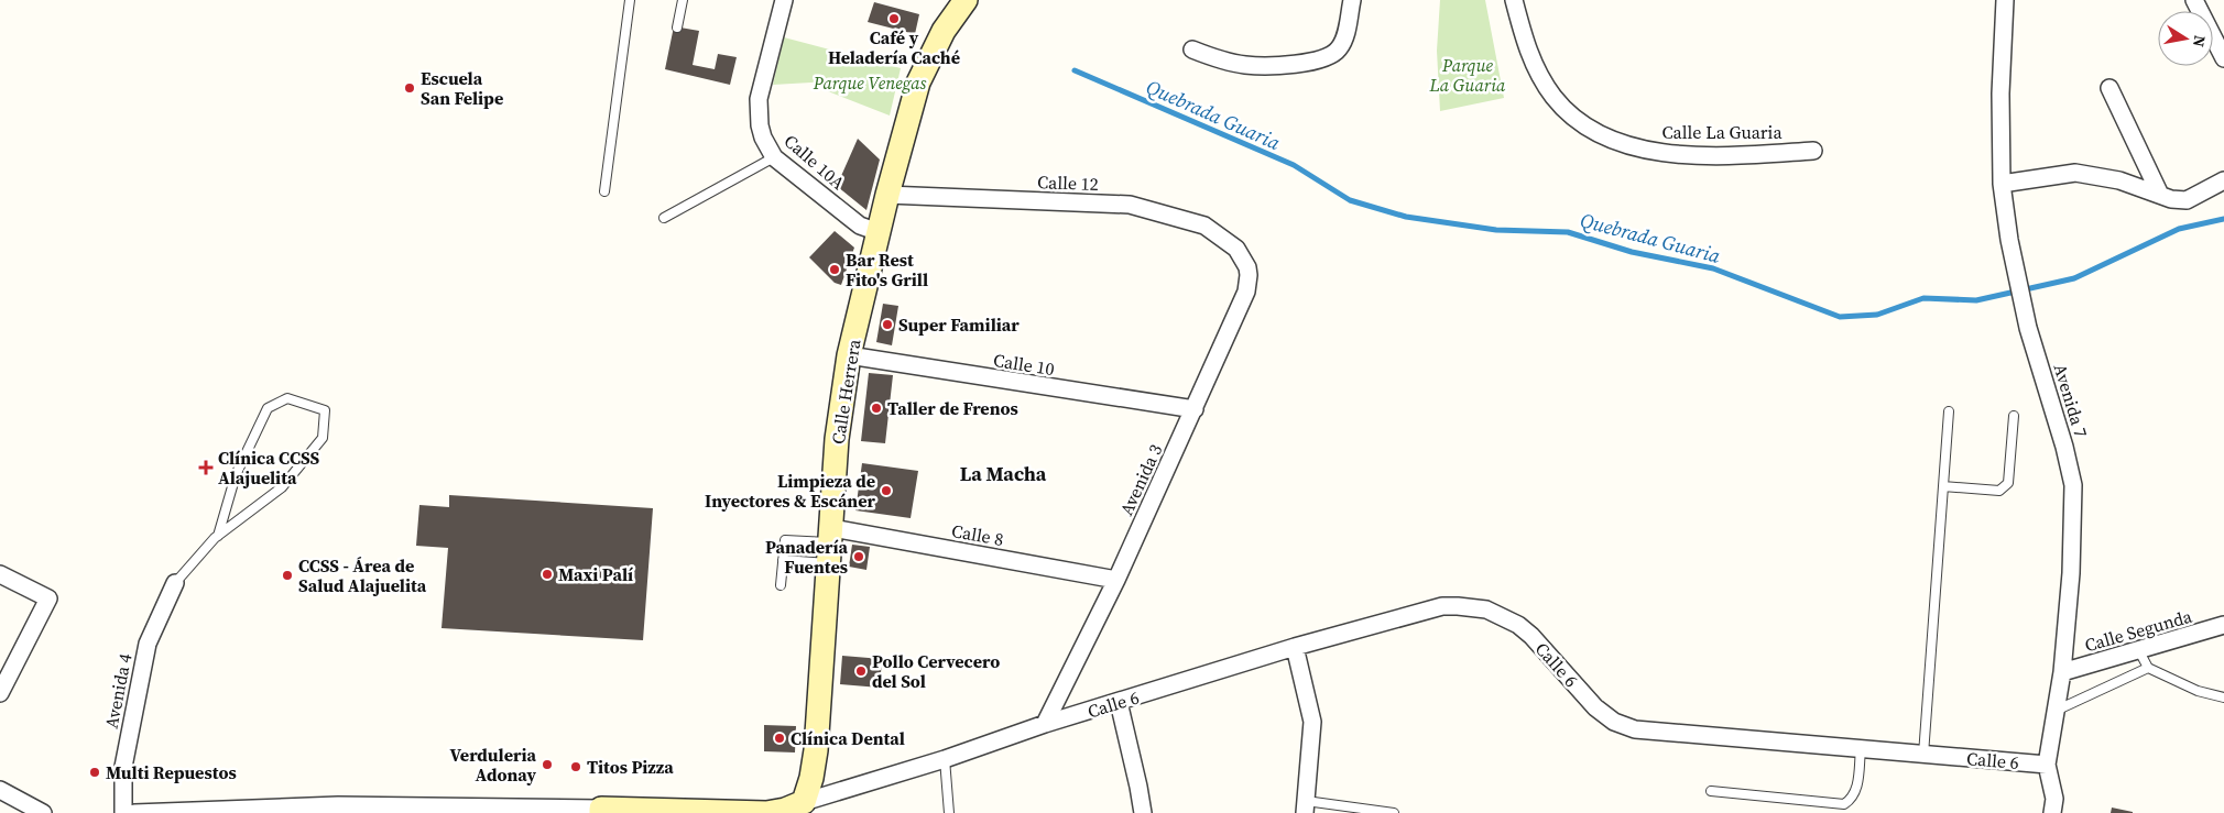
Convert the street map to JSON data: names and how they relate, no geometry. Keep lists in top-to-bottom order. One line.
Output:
{"streets":{"street":["Calle La Guaria","Calle 10A","Calle 12","Calle 10","Calle Herrera","Avenida 7","Avenida 3","Calle 8","Calle Segunda","Calle 6","Avenida 4"]},"crossings":[["Calle 10A","Calle Herrera"],["Calle 12","Calle Herrera"],["Calle 12","Avenida 3"],["Calle 10","Calle Herrera"],["Calle 10","Avenida 3"],["Calle Herrera","Calle 8"],["Calle Herrera","Calle 6"],["Avenida 7","Calle Segunda"],["Avenida 7","Calle 6"],["Avenida 3","Calle 8"],["Avenida 3","Calle 6"]],"districts":["La Macha"],"water":["Quebrada Guaria"],"parks":["Parque La Guaria","Parque Venegas"],"places":{"other":["Café y Heladería Caché","Escuela San Felipe","Bar Rest Fito's Grill","Super Familiar","Taller de Frenos","Limpieza de Inyectores & Escáner","Panadería Fuentes","Maxi Palí","CCSS - Área de Salud Alajuelita","Pollo Cervecero del Sol","Clínica Dental","Verduleria Adonay","Titos Pizza","Multi Repuestos"],"health":["Clínica CCSS Alajuelita"]},"north":"right"}
